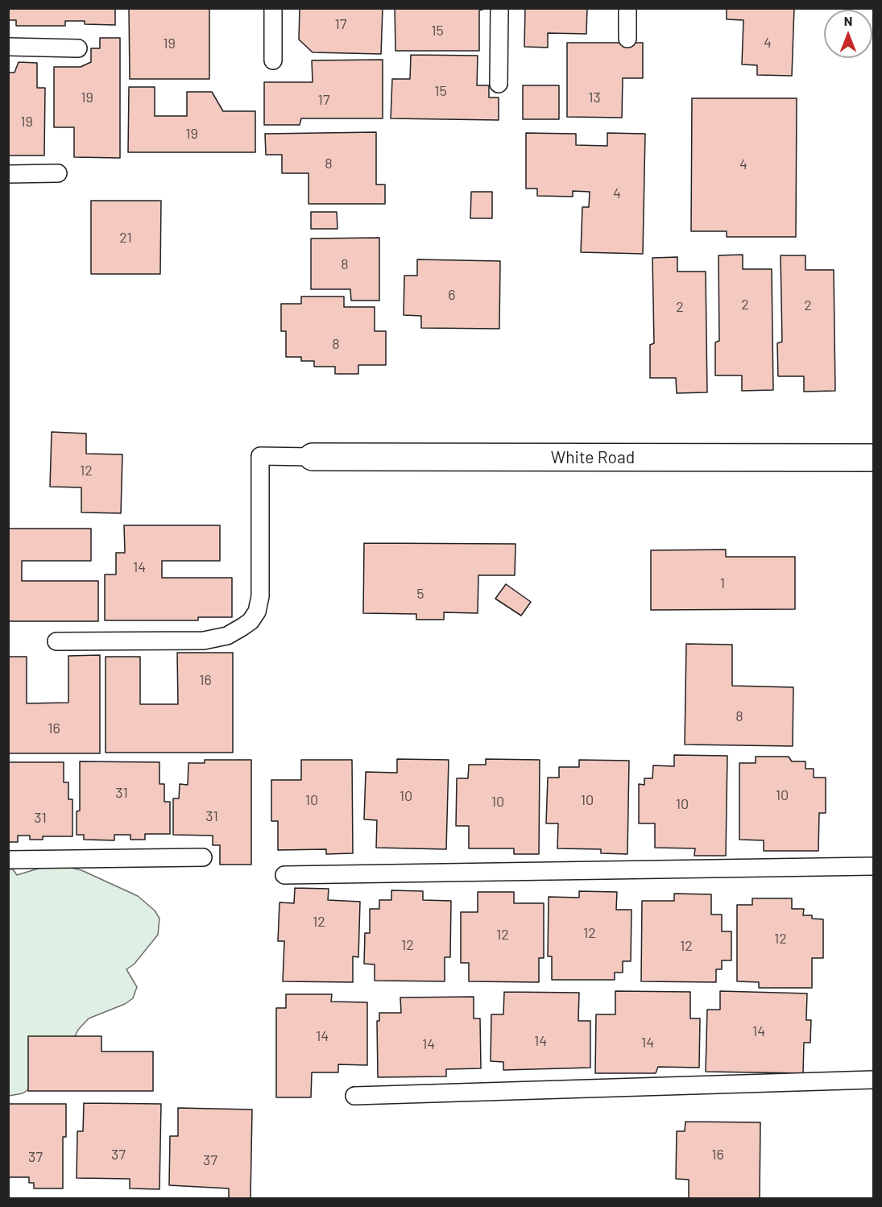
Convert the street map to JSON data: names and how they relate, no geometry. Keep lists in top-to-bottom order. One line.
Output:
{"streets":{"street":["White Road"]},"house_numbers":["17","15","4","19","15","19","13","17","19","19","8","4","4","21","8","6","2","2","2","8","12","14","1","5","16","8","16","31","10","10","10","10","10","10","31","31","12","12","12","12","12","12","14","14","14","14","14","37","16","37","37"],"north":"top"}
